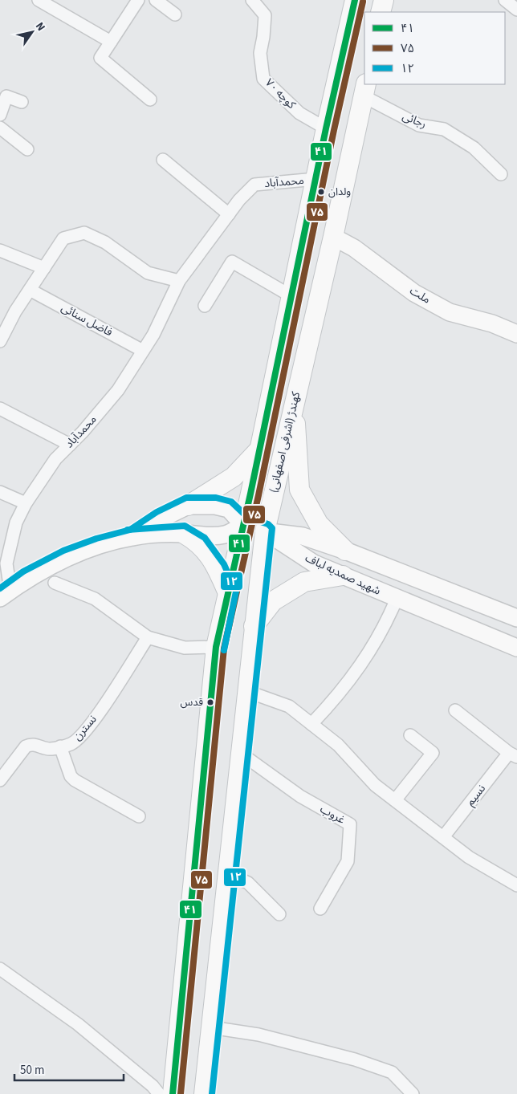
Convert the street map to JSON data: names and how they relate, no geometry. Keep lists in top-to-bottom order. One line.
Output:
{"streets":{"main road":["ملت","کهندژ (اشرفی اصفهانی)","شهید صمدیه لباف"],"street":["کوچه ۷۰","رجائی","محمدآباد","فاضل سنائی","نسترن","نسیم","غروب"]},"crossings":[["کوچه ۷۰","کهندژ (اشرفی اصفهانی)"],["رجائی","کهندژ (اشرفی اصفهانی)"],["محمدآباد","فاضل سنائی"],["محمدآباد","کهندژ (اشرفی اصفهانی)"],["ملت","کهندژ (اشرفی اصفهانی)"],["کهندژ (اشرفی اصفهانی)","شهید صمدیه لباف"],["کهندژ (اشرفی اصفهانی)","غروب"]],"places":["ولدان","قدس"],"lines":["transit line ۴۱","transit line ۷۵","transit line ۱۲"],"legend":["۴۱","۷۵","۱۲"],"scale_bar":"50 m","north":"top right"}
